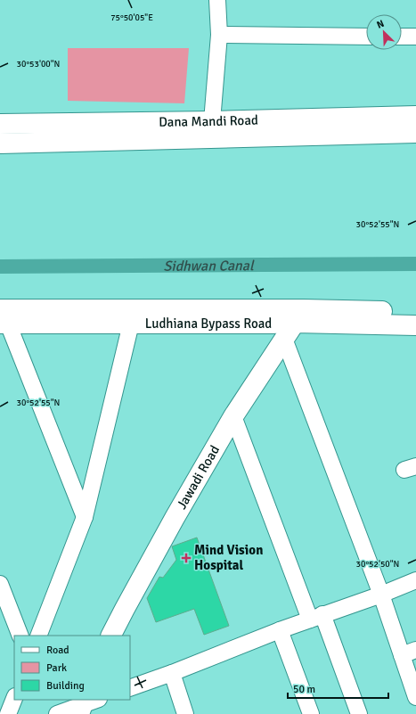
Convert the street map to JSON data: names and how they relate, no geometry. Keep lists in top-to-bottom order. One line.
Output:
{"streets":{"main road":["Dana Mandi Road","Ludhiana Bypass Road","Jawadi Road"]},"crossings":[["Ludhiana Bypass Road","Jawadi Road"]],"water":["Sidhwan Canal"],"places":{"health":["Mind Vision Hospital"]},"legend":["Road","Park","Building"],"scale_bar":"50 m","north":"top left","coordinates":["75°50'05\"E","30°53'00\"N","30°52'55\"N","30°52'50\"N"]}
